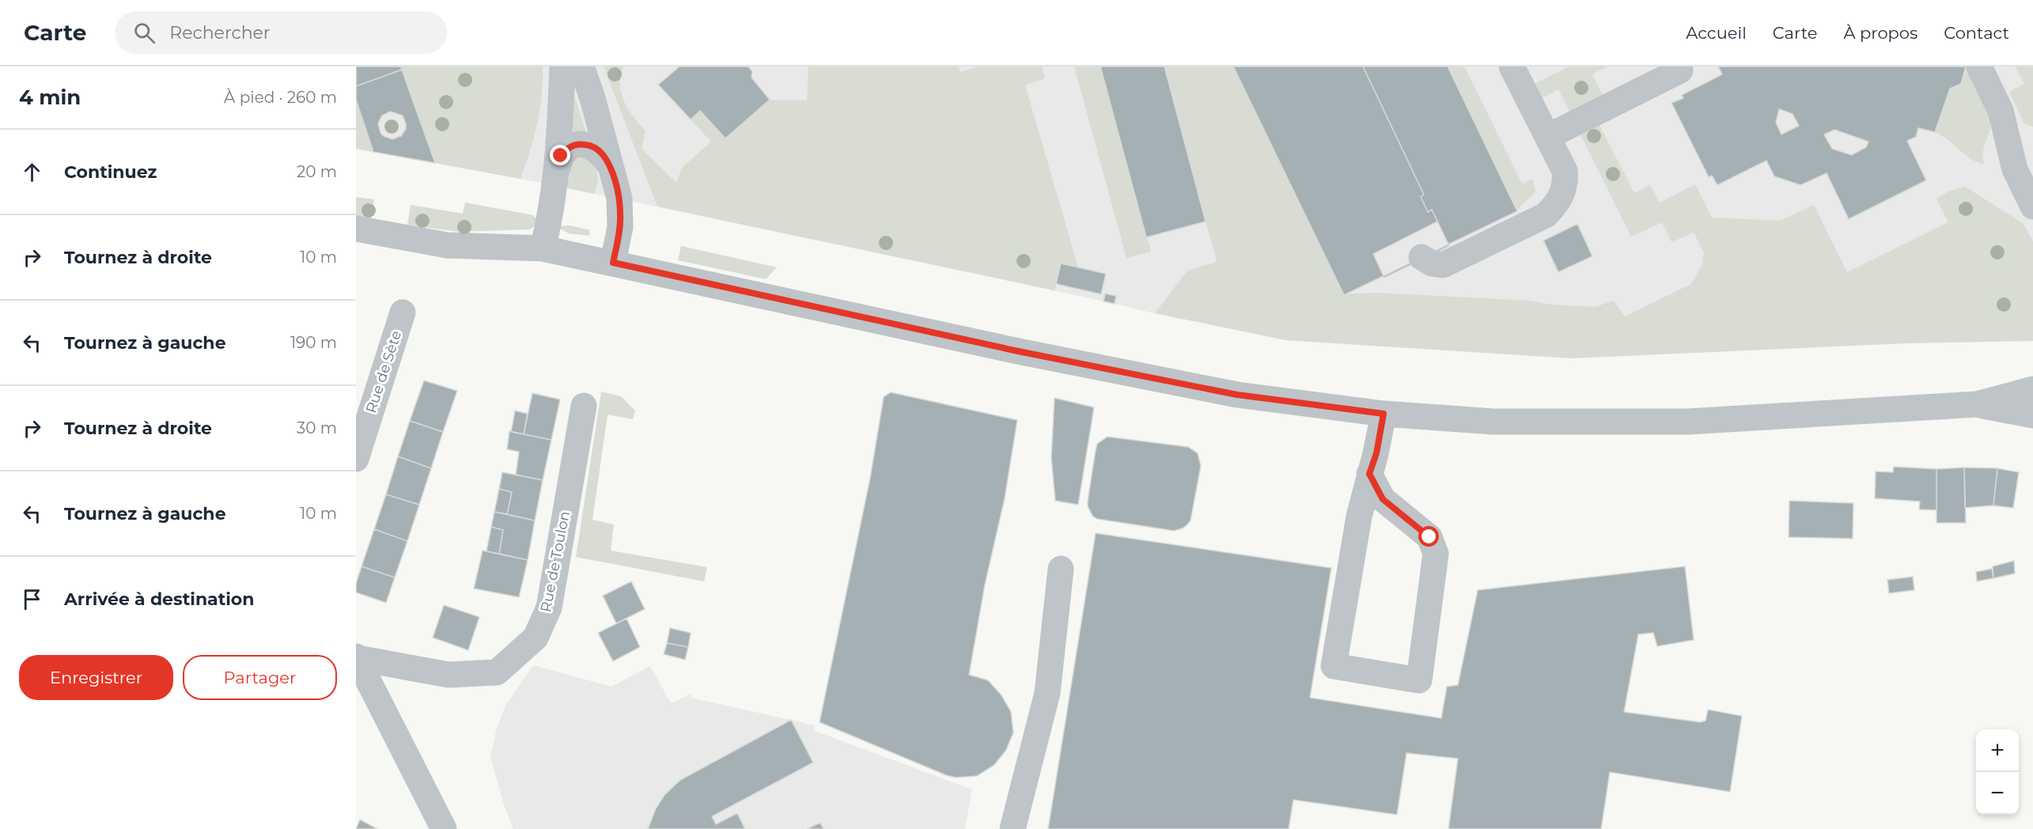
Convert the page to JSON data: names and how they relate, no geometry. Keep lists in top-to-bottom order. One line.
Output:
{"streets":{"street":["Rue de Sète","Rue de Toulon"]},"page":{"header":"Carte","search":"Rechercher","nav":["Accueil","Carte","À propos","Contact"],"heading":["4 min","À pied · 260 m"],"list":[["Continuez","20 m"],["Tournez à droite","10 m"],["Tournez à gauche","190 m"],["Tournez à droite","30 m"],["Tournez à gauche","10 m"],"Arrivée à destination"],"buttons":["Enregistrer","Partager"],"map_buttons":["+","−"]}}
